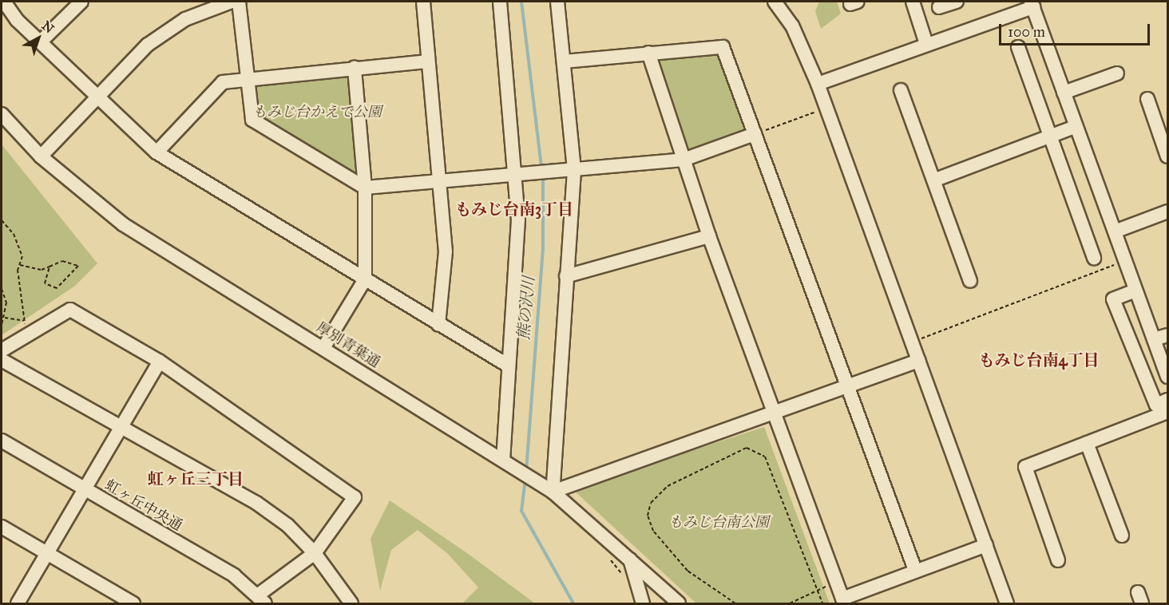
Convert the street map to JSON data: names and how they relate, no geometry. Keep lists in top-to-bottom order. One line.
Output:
{"streets":{"street":["厚別青葉通","虹ヶ丘中央通"]},"districts":["もみじ台南3丁目","もみじ台南4丁目","虹ヶ丘三丁目"],"water":["熊の沢川"],"parks":["もみじ台かえで公園","もみじ台南公園"],"scale_bar":"100 m","north":"top right"}
